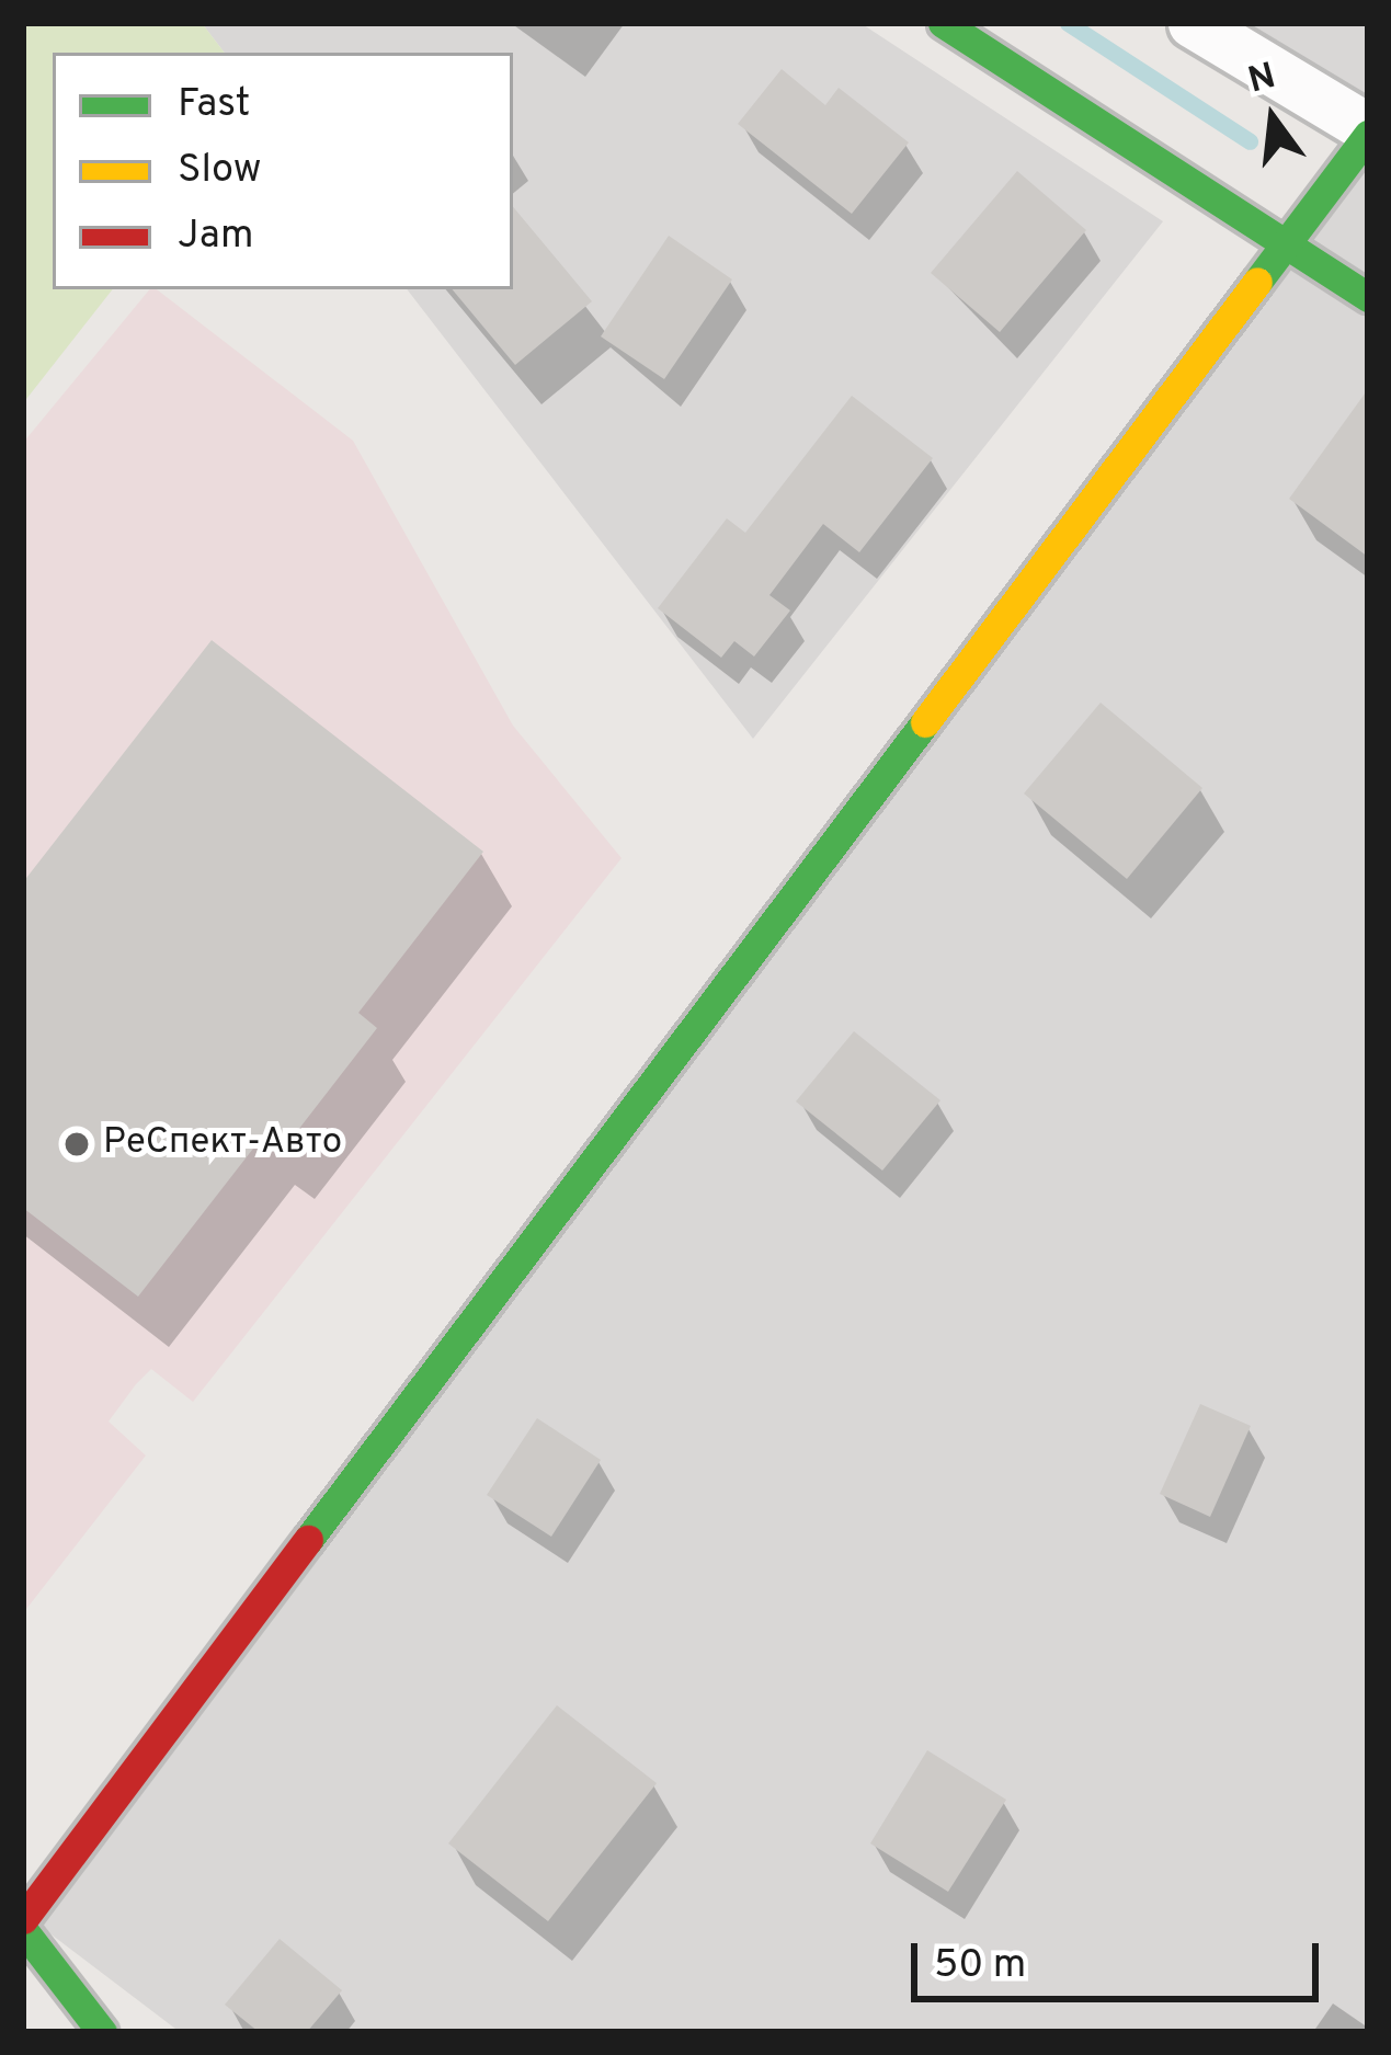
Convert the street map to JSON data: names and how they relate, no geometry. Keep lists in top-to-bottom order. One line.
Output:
{"places":["РеСпект-Авто"],"legend":["Fast","Slow","Jam"],"scale_bar":"50 m","north":"top"}
